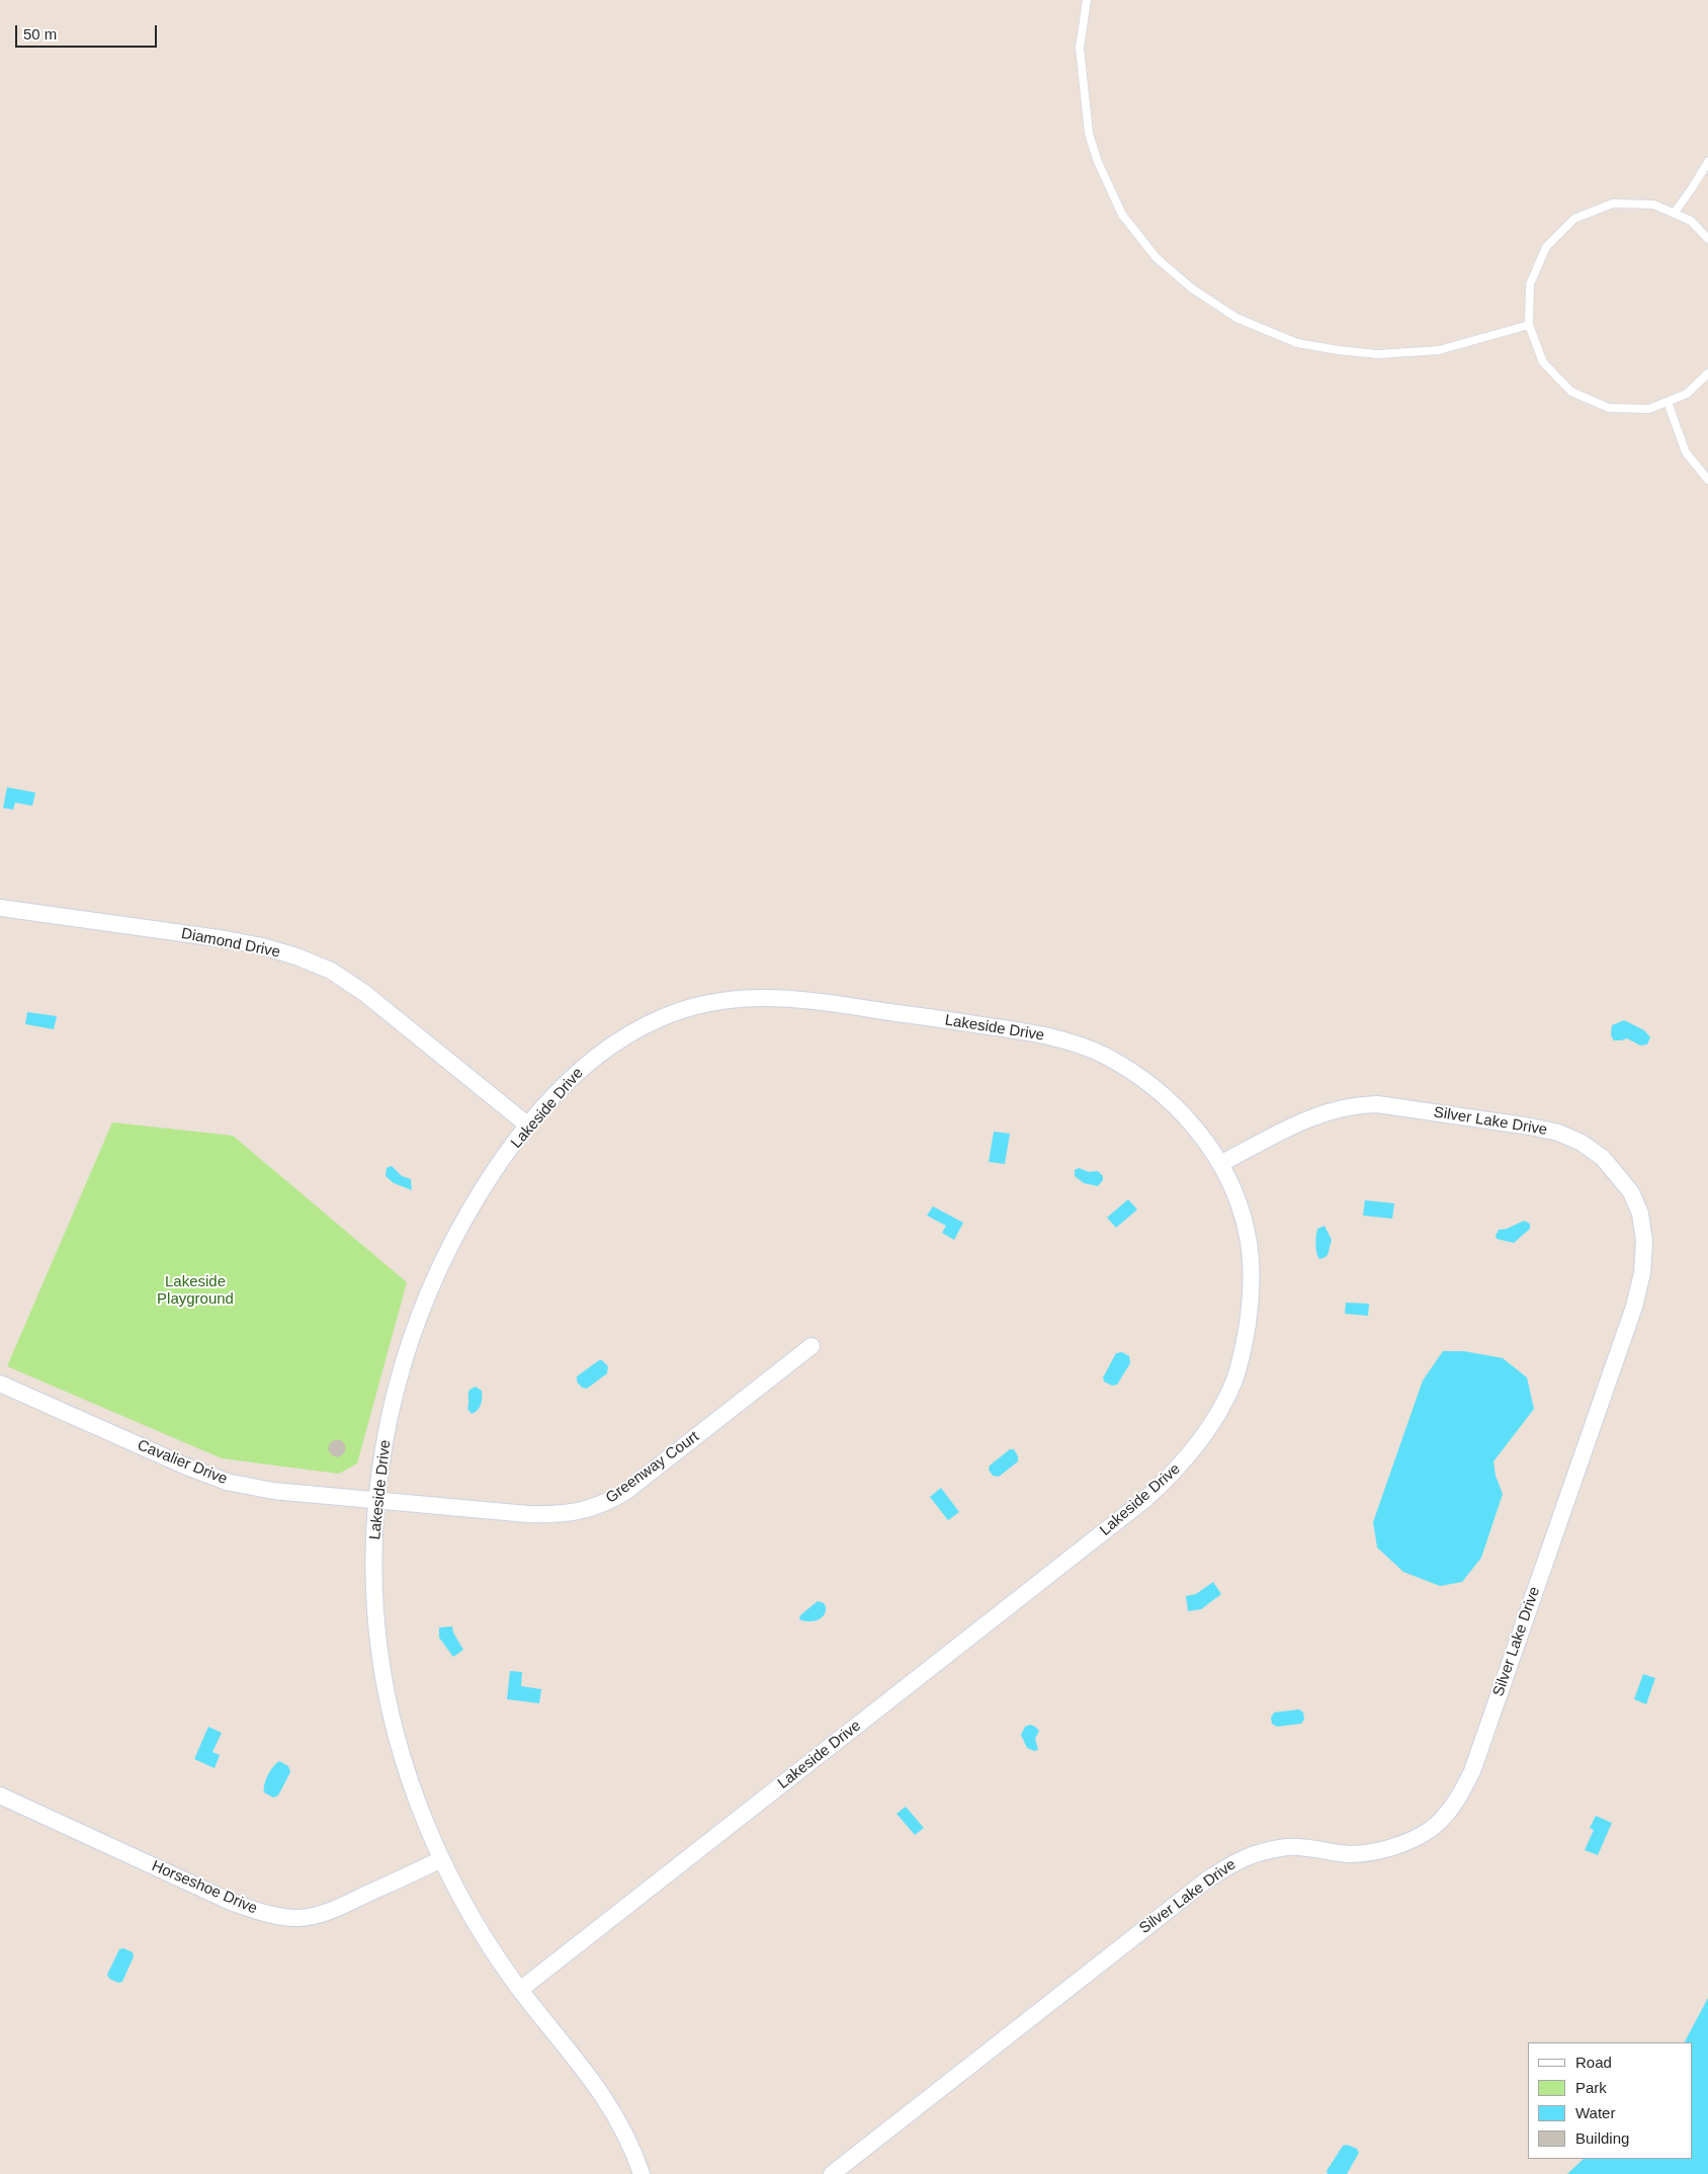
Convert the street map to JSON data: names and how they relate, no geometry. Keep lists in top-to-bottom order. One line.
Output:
{"streets":{"street":["Diamond Drive","Lakeside Drive","Silver Lake Drive","Cavalier Drive","Greenway Court","Horseshoe Drive"]},"crossings":[["Diamond Drive","Lakeside Drive"],["Lakeside Drive","Silver Lake Drive"],["Lakeside Drive","Cavalier Drive"],["Lakeside Drive","Greenway Court"],["Lakeside Drive","Horseshoe Drive"],["Cavalier Drive","Greenway Court"]],"parks":["Lakeside Playground"],"legend":["Road","Park","Water","Building"],"scale_bar":"50 m"}
